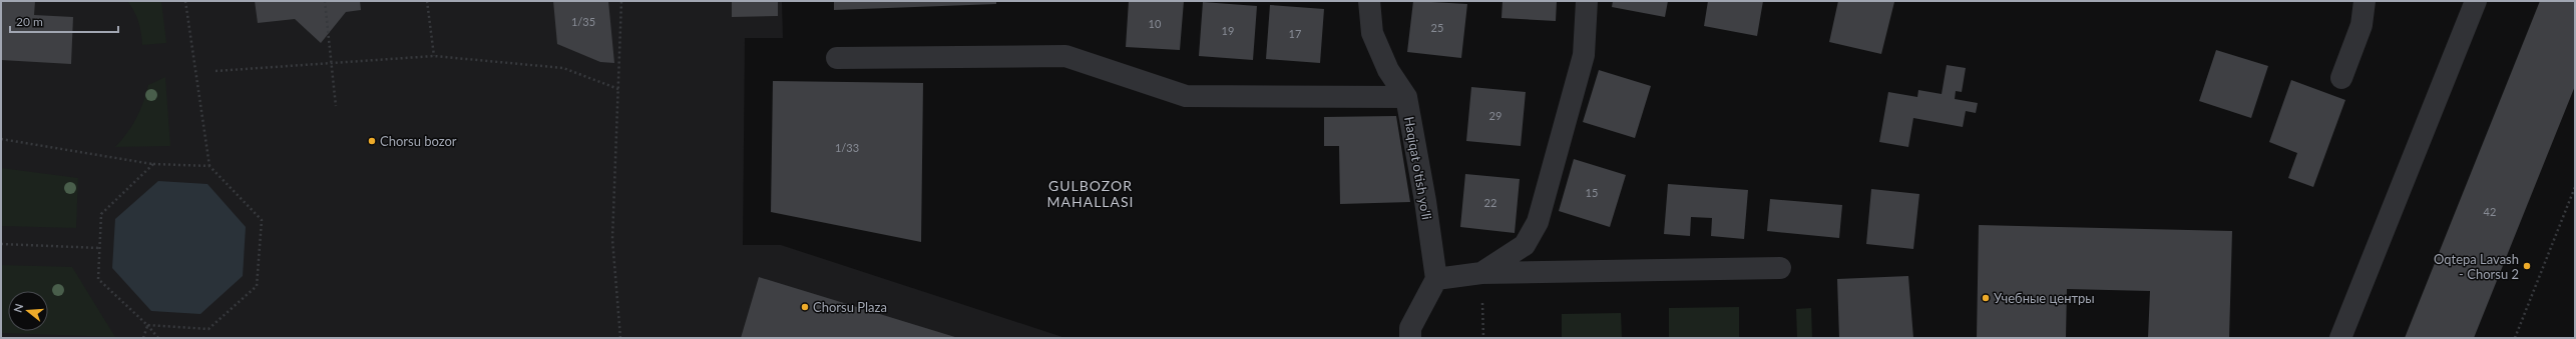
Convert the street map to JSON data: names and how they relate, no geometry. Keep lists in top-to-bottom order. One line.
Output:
{"streets":{"street":["Haqiqat o'tish yo'li"]},"districts":["GULBOZOR MAHALLASI"],"places":["Chorsu bozor","Oqtepa Lavash - Chorsu 2","Учебные центры","Chorsu Plaza"],"house_numbers":["1/35","10","25","19","17","29","1/33","15","22","42"],"scale_bar":"20 m","north":"left"}
